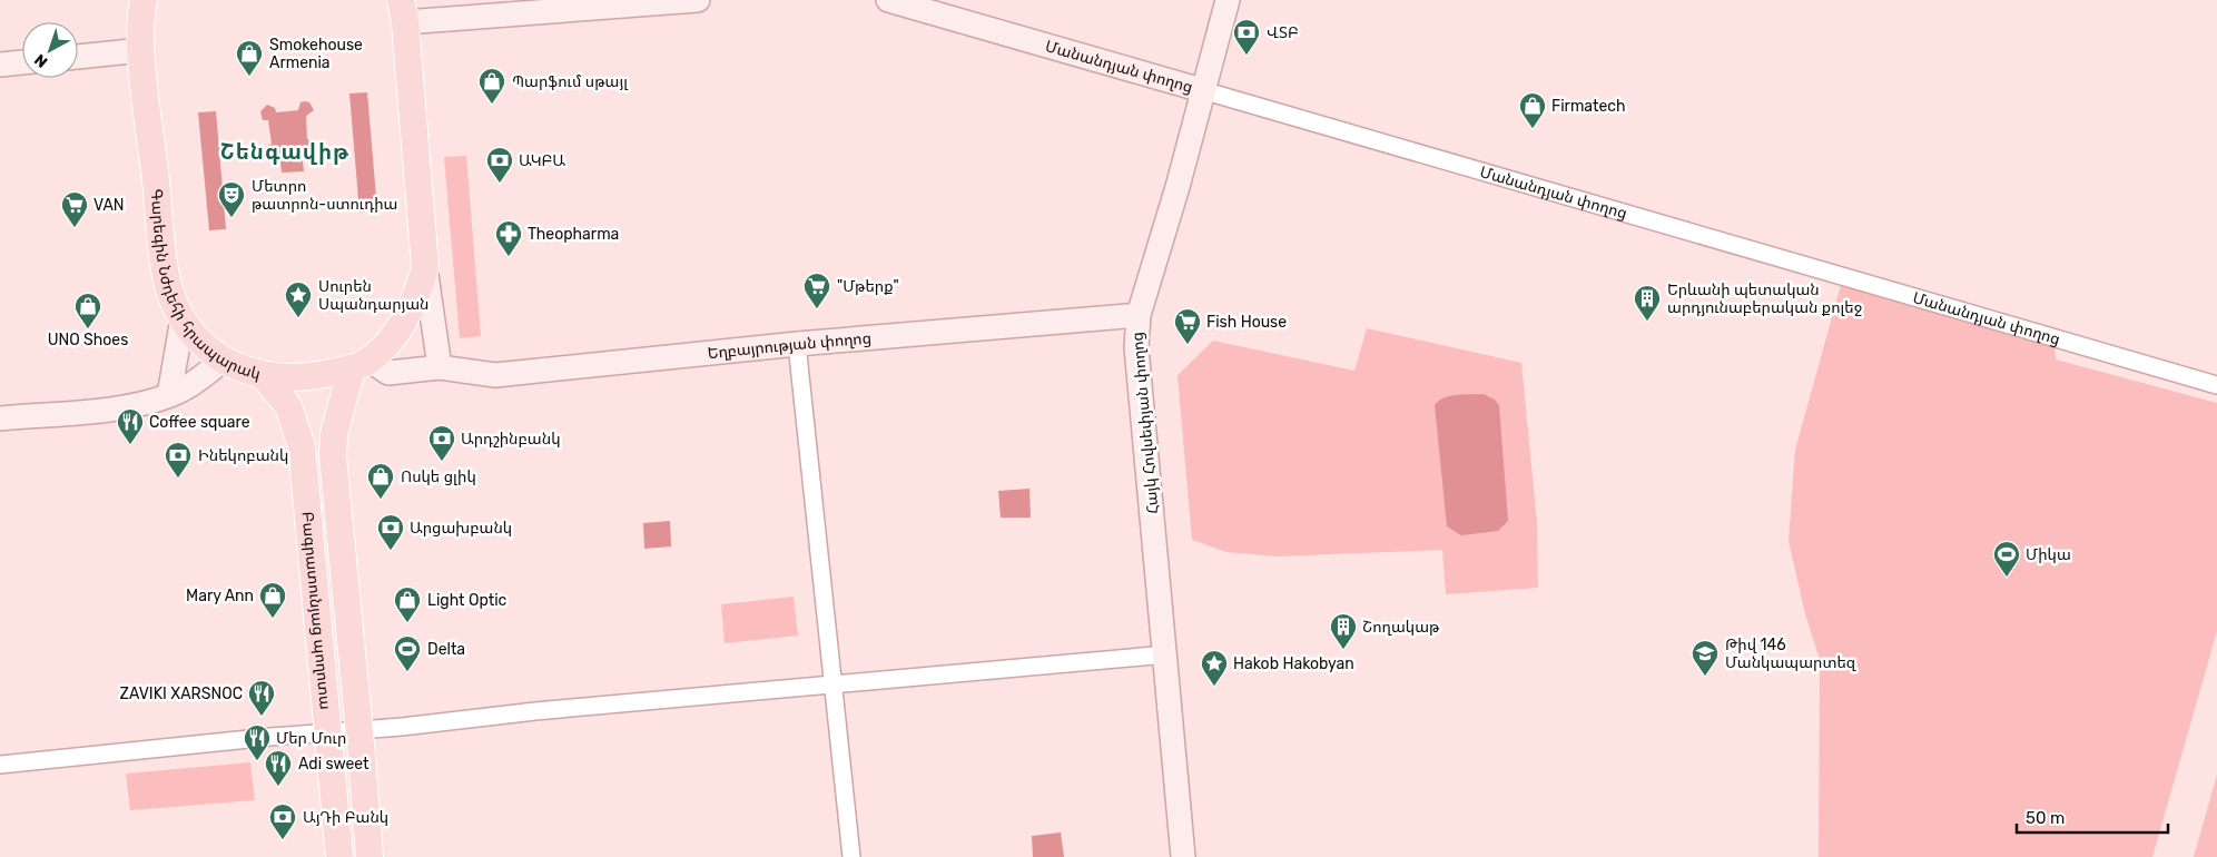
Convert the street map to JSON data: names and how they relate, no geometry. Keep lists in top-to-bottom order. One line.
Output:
{"streets":{"main road":["Գարեգին Նժդեհի հրապարակ","Բագրատունյաց պողոտա"],"street":["Մանանդյան փողոց","Եղբայրության փողոց","Հայկ Հովսեփյան փողոց"]},"crossings":[["Մանանդյան փողոց","Հայկ Հովսեփյան փողոց"],["Գարեգին Նժդեհի հրապարակ","Եղբայրության փողոց"],["Գարեգին Նժդեհի հրապարակ","Բագրատունյաց պողոտա"],["Եղբայրության փողոց","Հայկ Հովսեփյան փողոց"],["Եղբայրության փողոց","Բագրատունյաց պողոտա"]],"districts":["Շենգավիթ"],"places":{"bank":["ՎՏԲ","ԱԿԲԱ","Արդշինբանկ","Ինեկոբանկ","Արցախբանկ","ԱյԴի Բանկ"],"shop":["Smokehouse Armenia","Պարֆում սթայլ","Firmatech","UNO Shoes","Ոսկե ցլիկ","Mary Ann","Light Optic"],"theatre":["Մետրո թատրոն-ստուդիա"],"supermarket":["VAN","\"Մթերք\"","Fish House"],"pharmacy":["Theopharma"],"place":["Սուրեն Սպանդարյան","Hakob Hakobyan"],"building":["Երևանի պետական արդյունաբերական քոլեջ","Շողակաթ"],"restaurant":["Coffee square","ZAVIKI XARSNOC","Մեր Մուր","Adi sweet"],"sports":["Միկա","Delta"],"school or university":["Թիվ 146 Մանկապարտեզ"]},"scale_bar":"50 m","north":"bottom left"}
